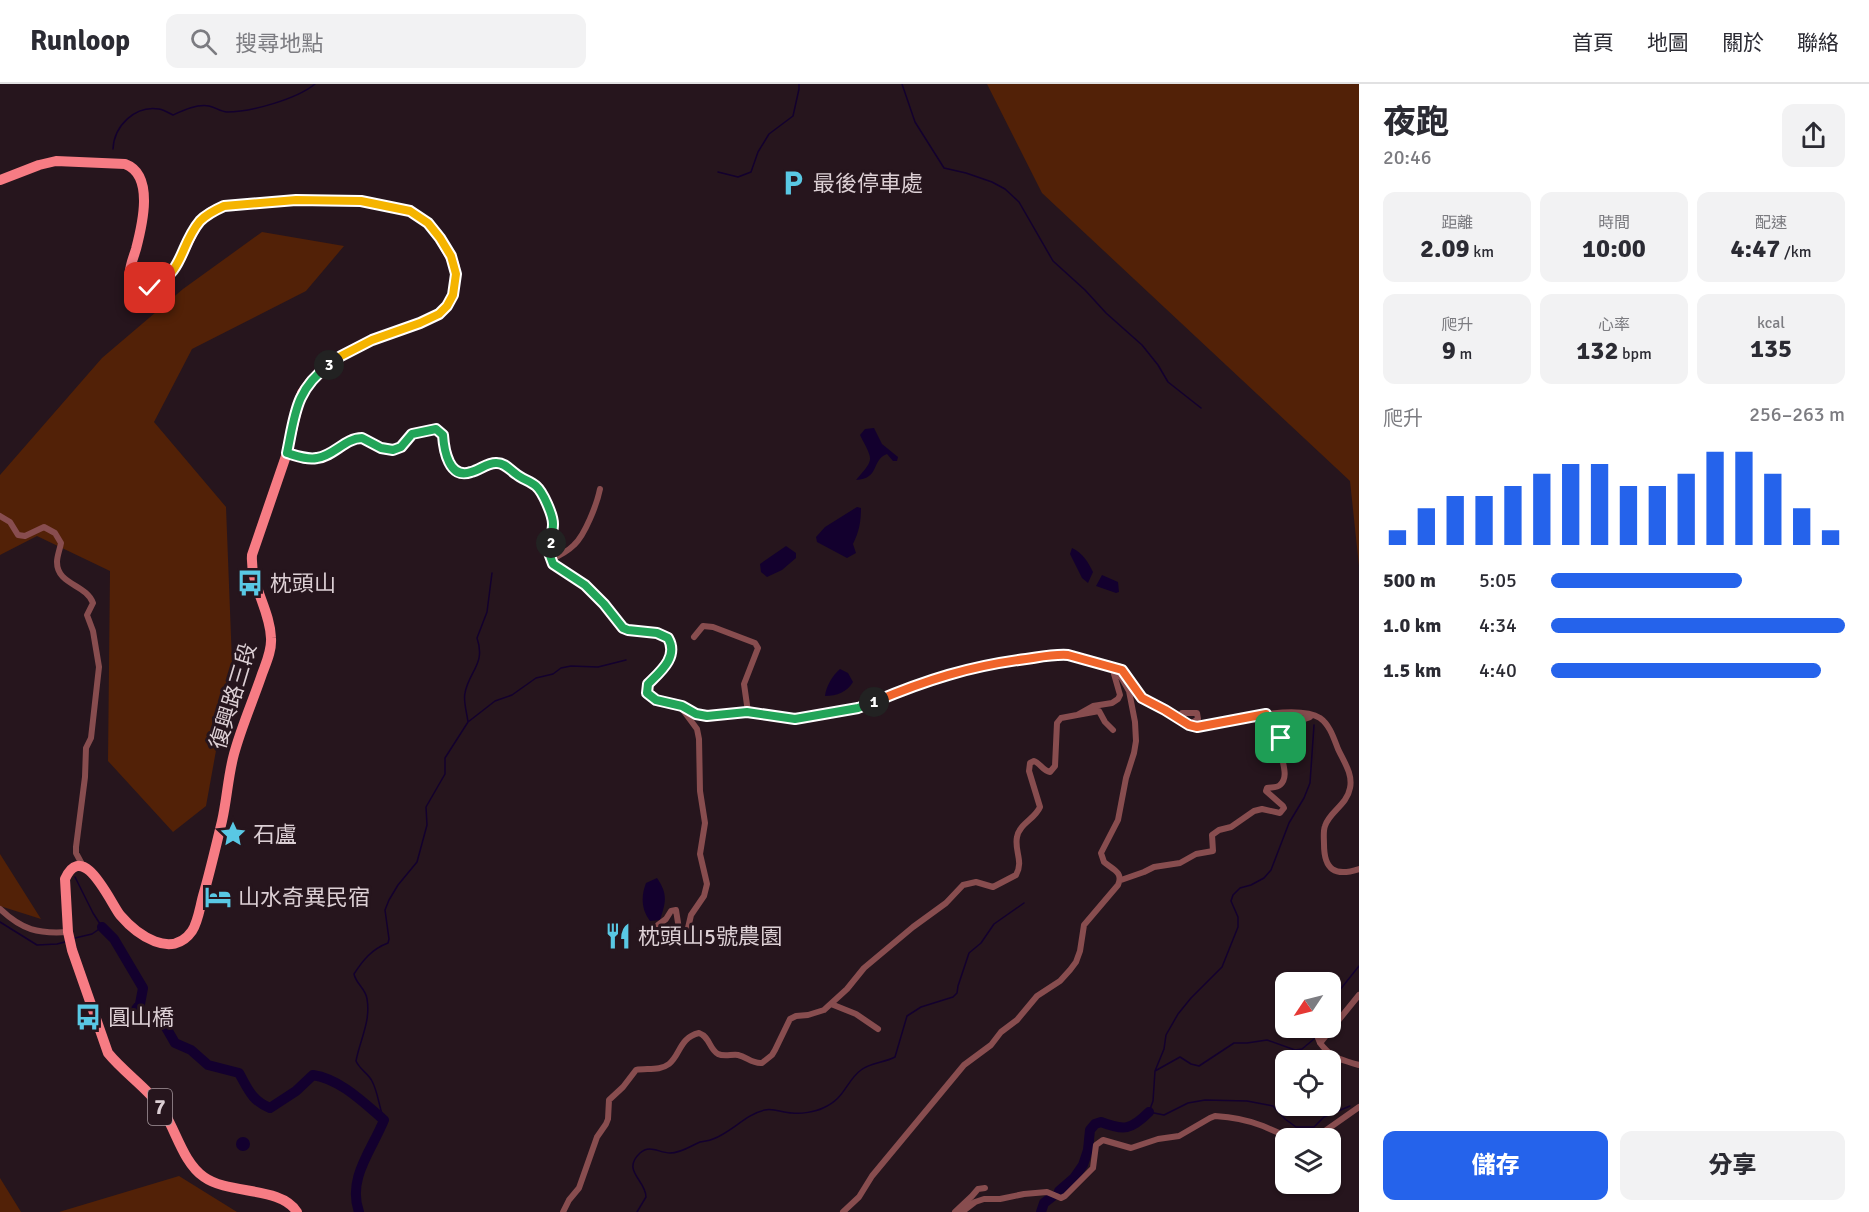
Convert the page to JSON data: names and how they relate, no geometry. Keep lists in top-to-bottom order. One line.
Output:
{"streets":{"main road":["復興路三段","7"]},"crossings":[["復興路三段","7"]],"places":{"parking":["最後停車處"],"bus stop":["枕頭山","圓山橋"],"place":["石盧"],"hotel":["山水奇異民宿"],"restaurant":["枕頭山5號農園"]},"north":"bottom left","page":{"header":"Runloop","search":"搜尋地點","nav":["首頁","地圖","關於","聯絡"],"heading":["夜跑","20:46"],"stats":[["距離","2.09 km"],["時間","10:00"],["配速","4:47 /km"],["爬升","9 m"],["心率","132 bpm"],["kcal","135"]],"pins":["3","2","1"],"chart":["爬升","256–263 m"],"list":[{"name":"500 m","note":"5:05"},{"name":"1.0 km","note":"4:34"},{"name":"1.5 km","note":"4:40"}],"buttons":["儲存","分享"]}}
